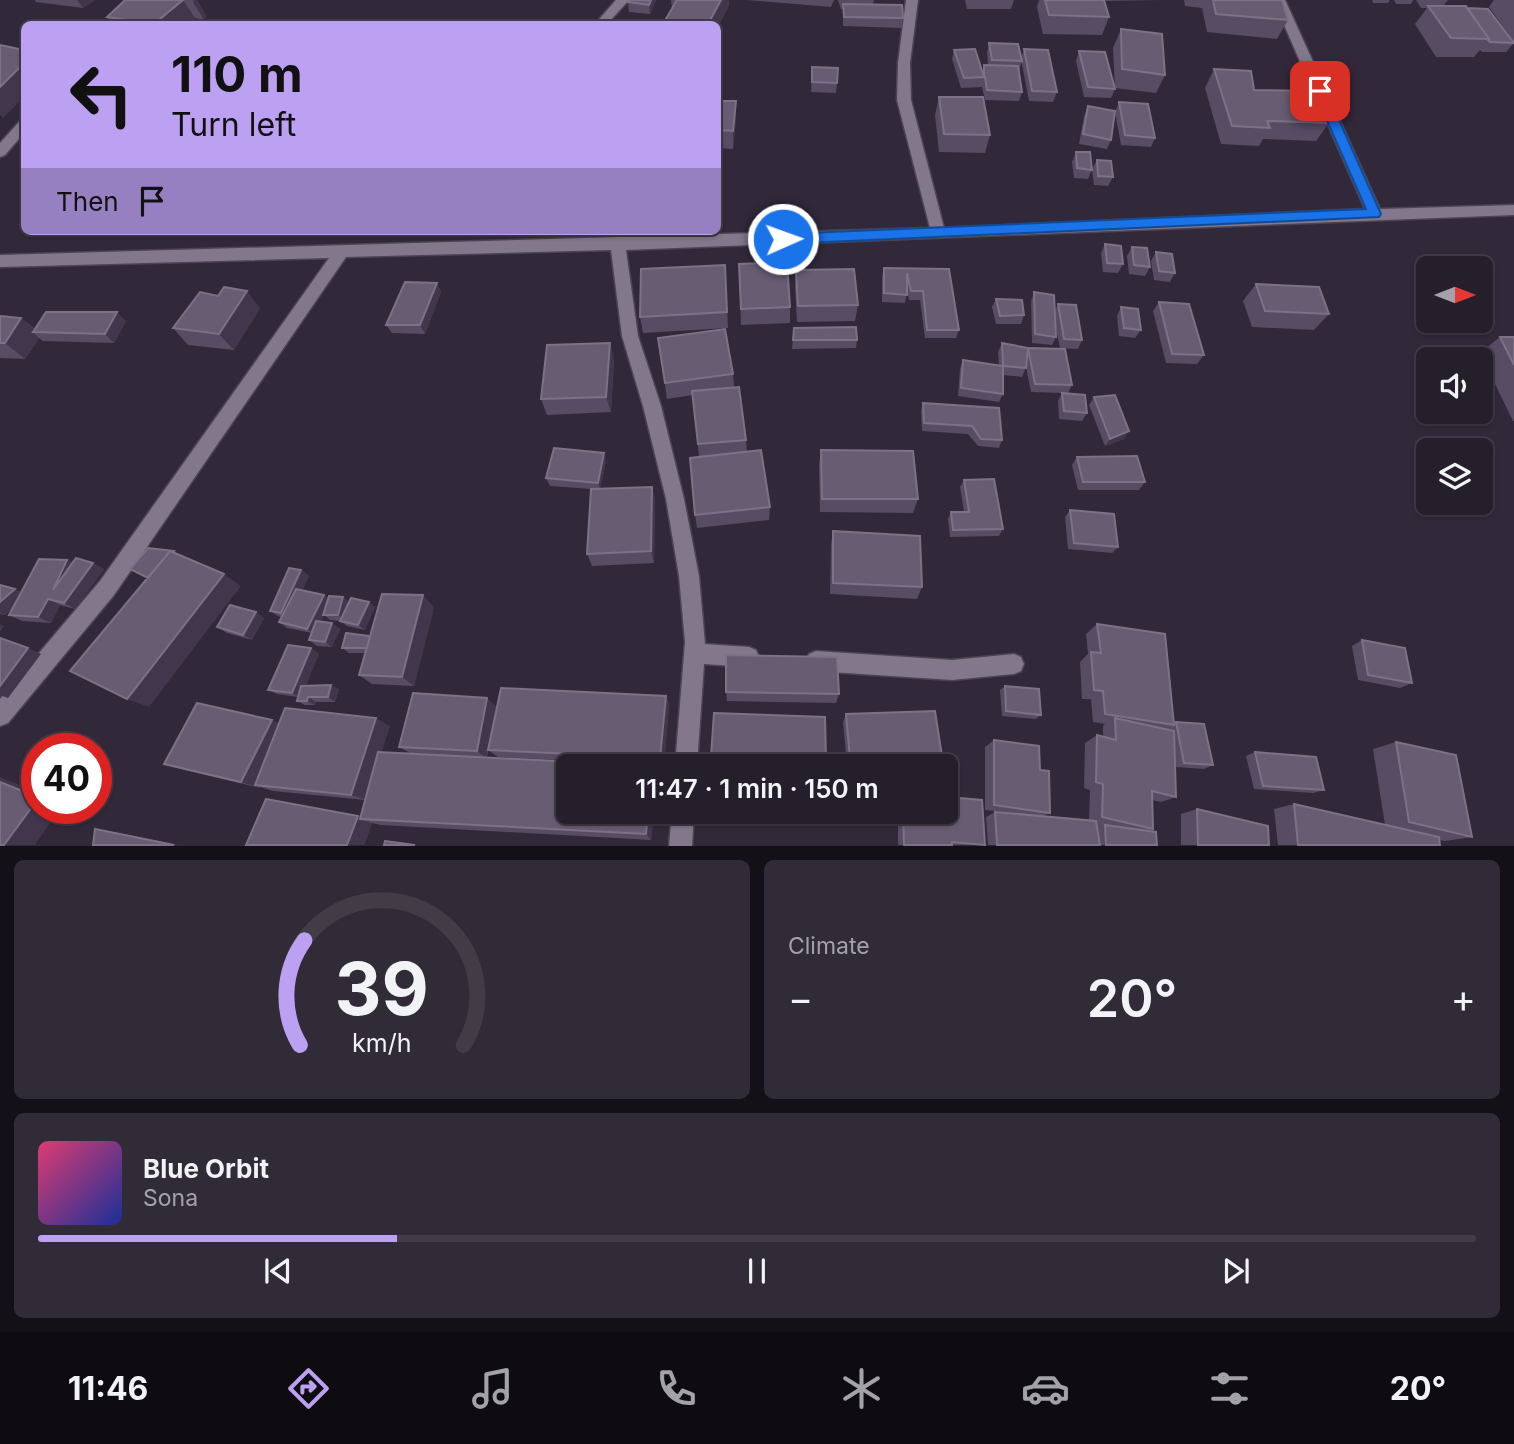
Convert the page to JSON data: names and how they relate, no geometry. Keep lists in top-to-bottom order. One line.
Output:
{"north":"right","page":{"turn":["110 m","Turn left"],"then":"Then","limit":"40","trip":"11:47 · 1 min · 150 m","tile":"Climate","heat":["−","20°","+"],"song":["Blue Orbit","Sona"],"tabs":["11:46","20°"],"gauge":["39","km/h"]}}
